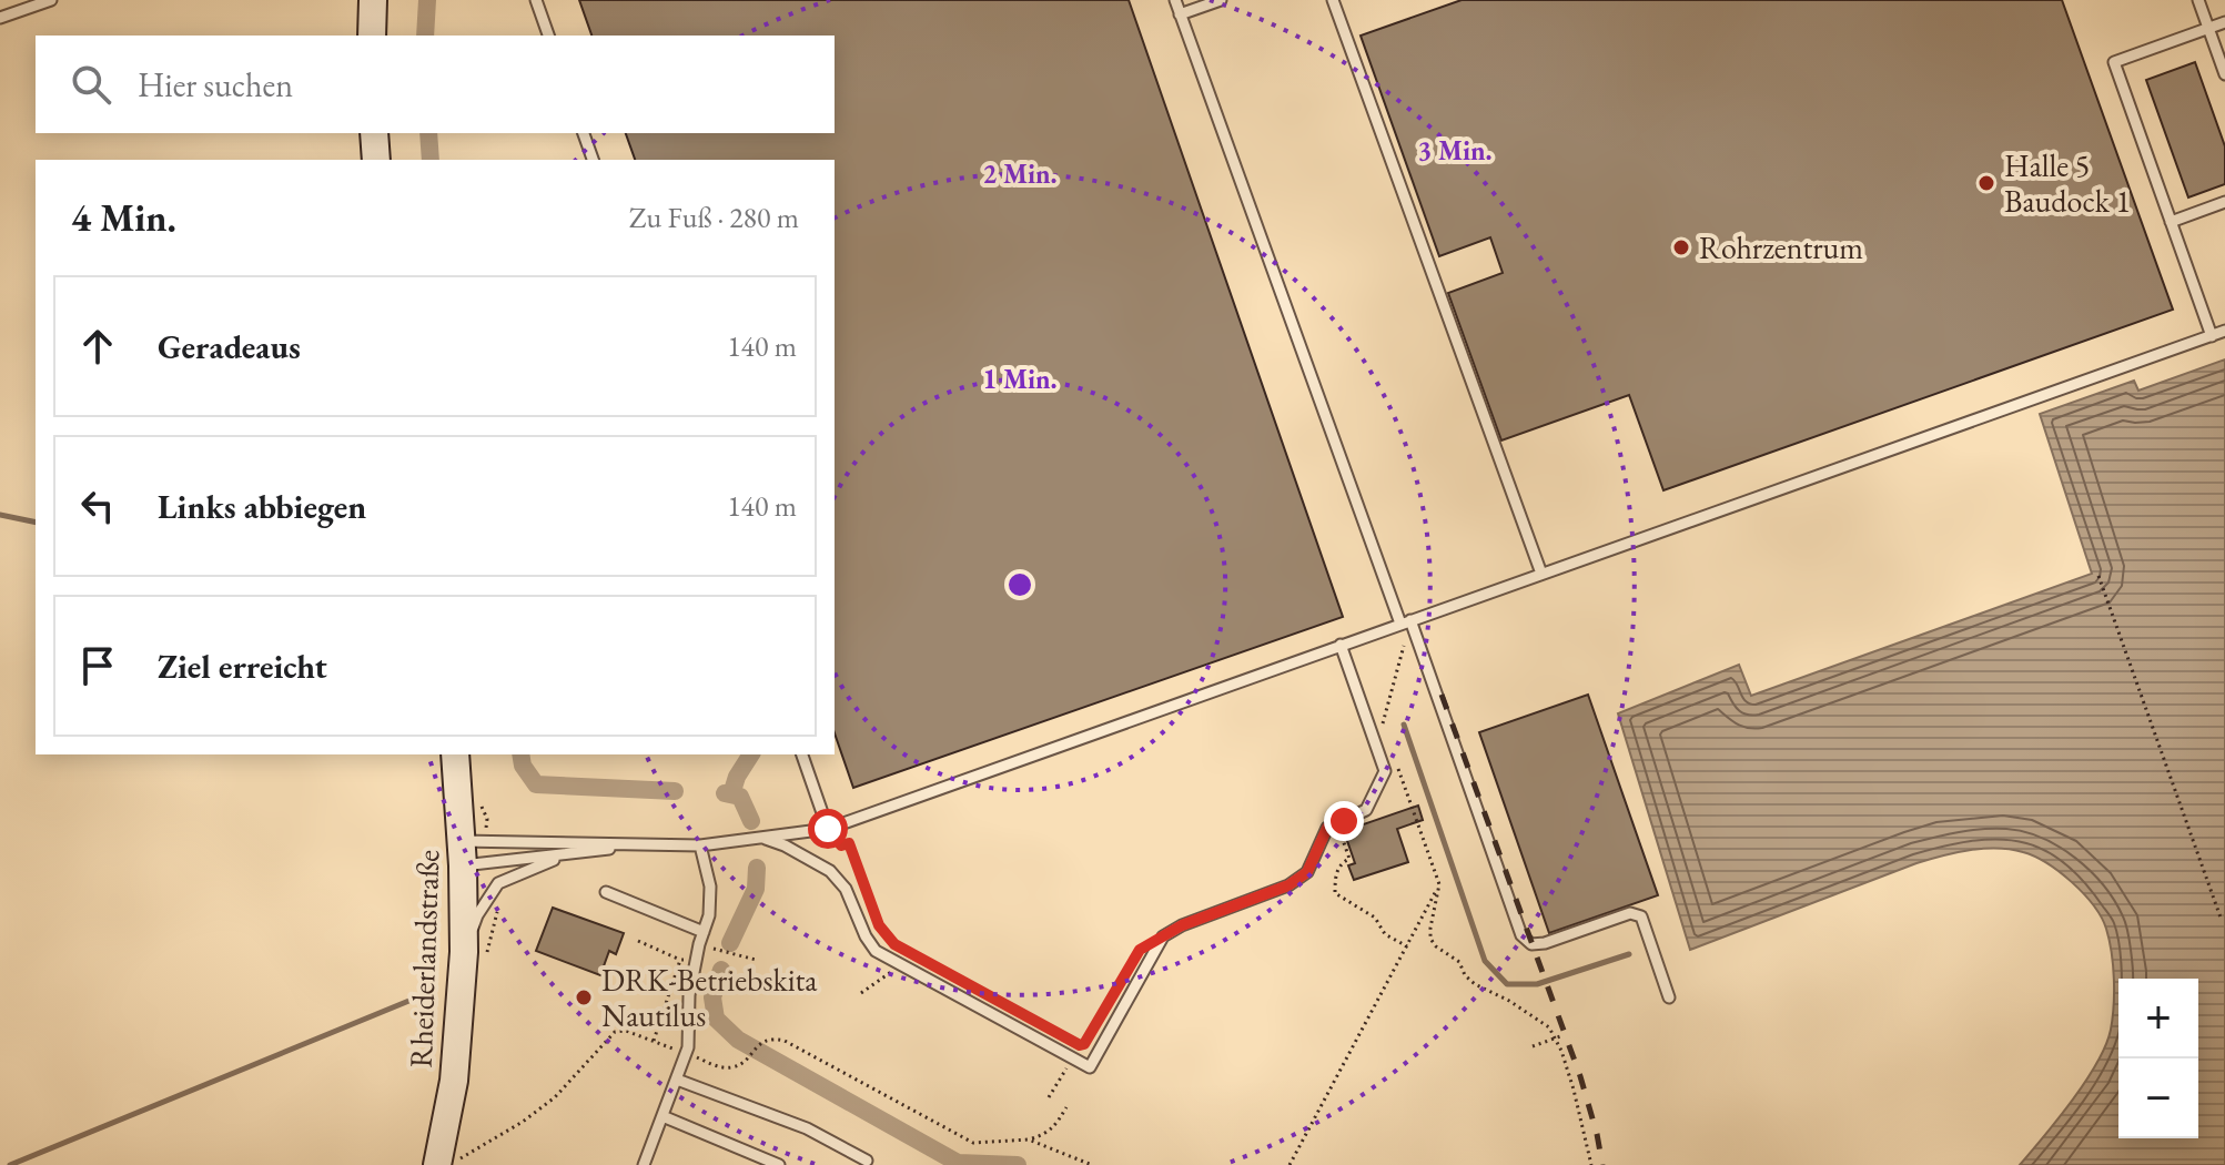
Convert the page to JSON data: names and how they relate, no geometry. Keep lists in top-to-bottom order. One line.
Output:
{"streets":{"main road":["Rheiderlandstraße"]},"places":["Halle 5 Baudock 1","Rohrzentrum","DRK-Betriebskita Nautilus"],"page":{"search":"Hier suchen","heading":["4 Min.","Zu Fuß · 280 m"],"list":[["Geradeaus","140 m"],["Links abbiegen","140 m"],"Ziel erreicht"],"map_buttons":["+","−"]},"rings":["3 Min.","2 Min.","1 Min."]}
